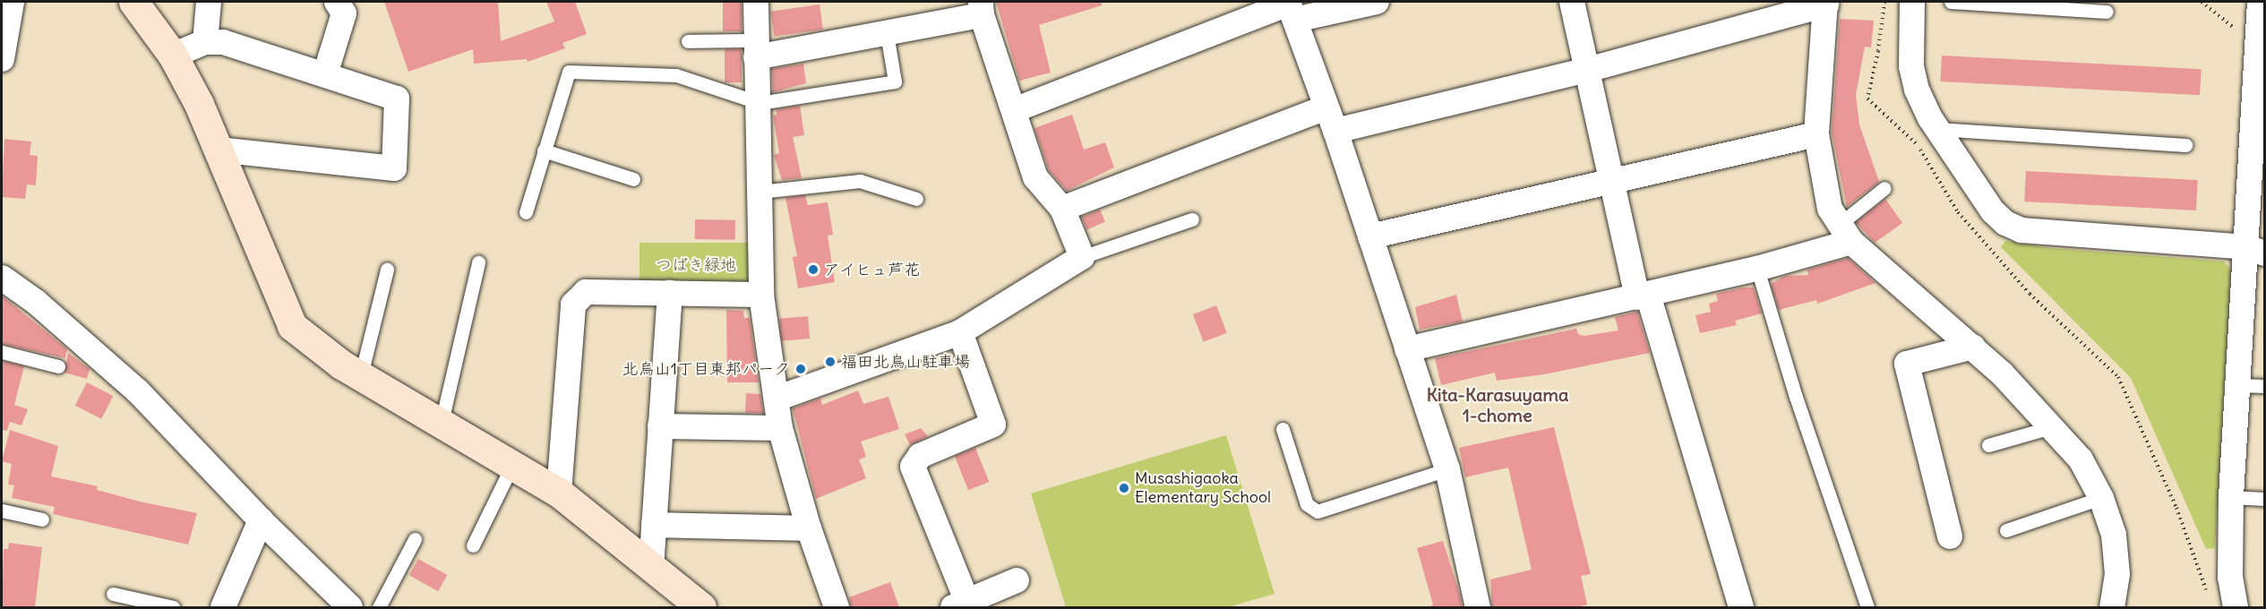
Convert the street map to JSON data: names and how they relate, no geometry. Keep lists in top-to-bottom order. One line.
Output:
{"districts":["Kita-Karasuyama 1-chome"],"parks":["つばき緑地"],"places":["アイヒュ芦花","福田北烏山駐車場","北烏山1丁目東邦パーク","Musashigaoka Elementary School"]}
